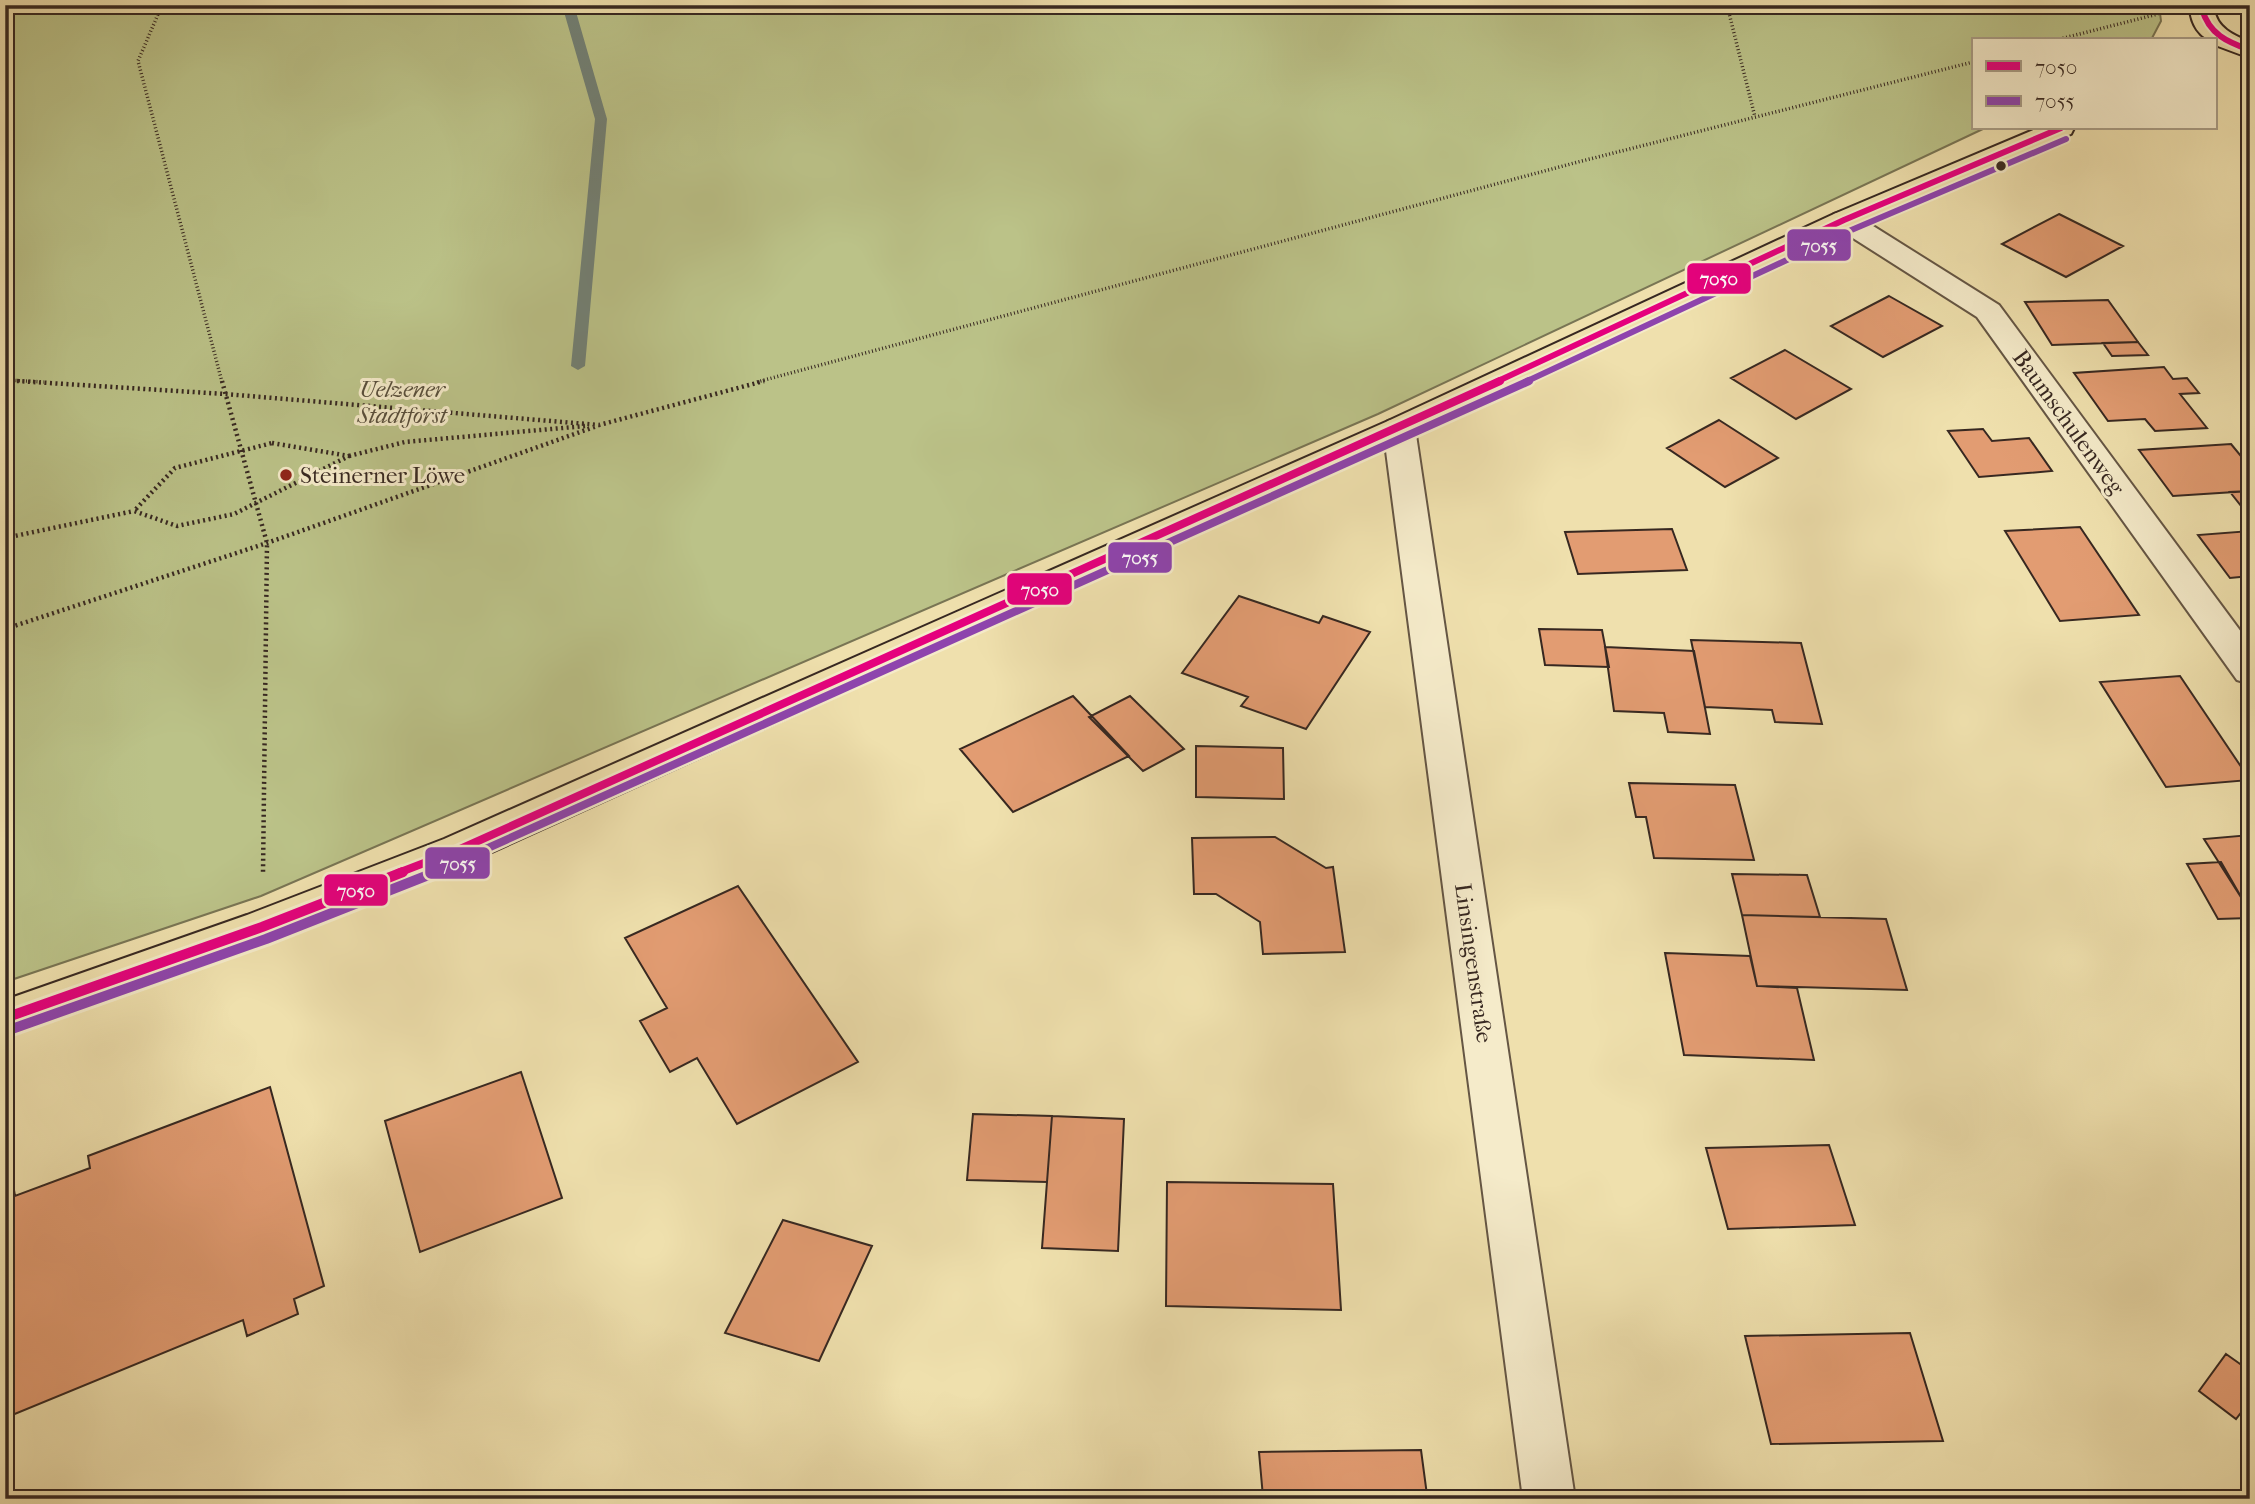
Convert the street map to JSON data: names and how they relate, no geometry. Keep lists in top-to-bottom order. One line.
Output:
{"streets":{"street":["Baumschulenweg","Linsingenstraße"]},"parks":["Uelzener Stadtforst"],"places":["Steinerner Löwe"],"lines":["transit line 7050","transit line 7055"],"legend":["7050","7055"]}
